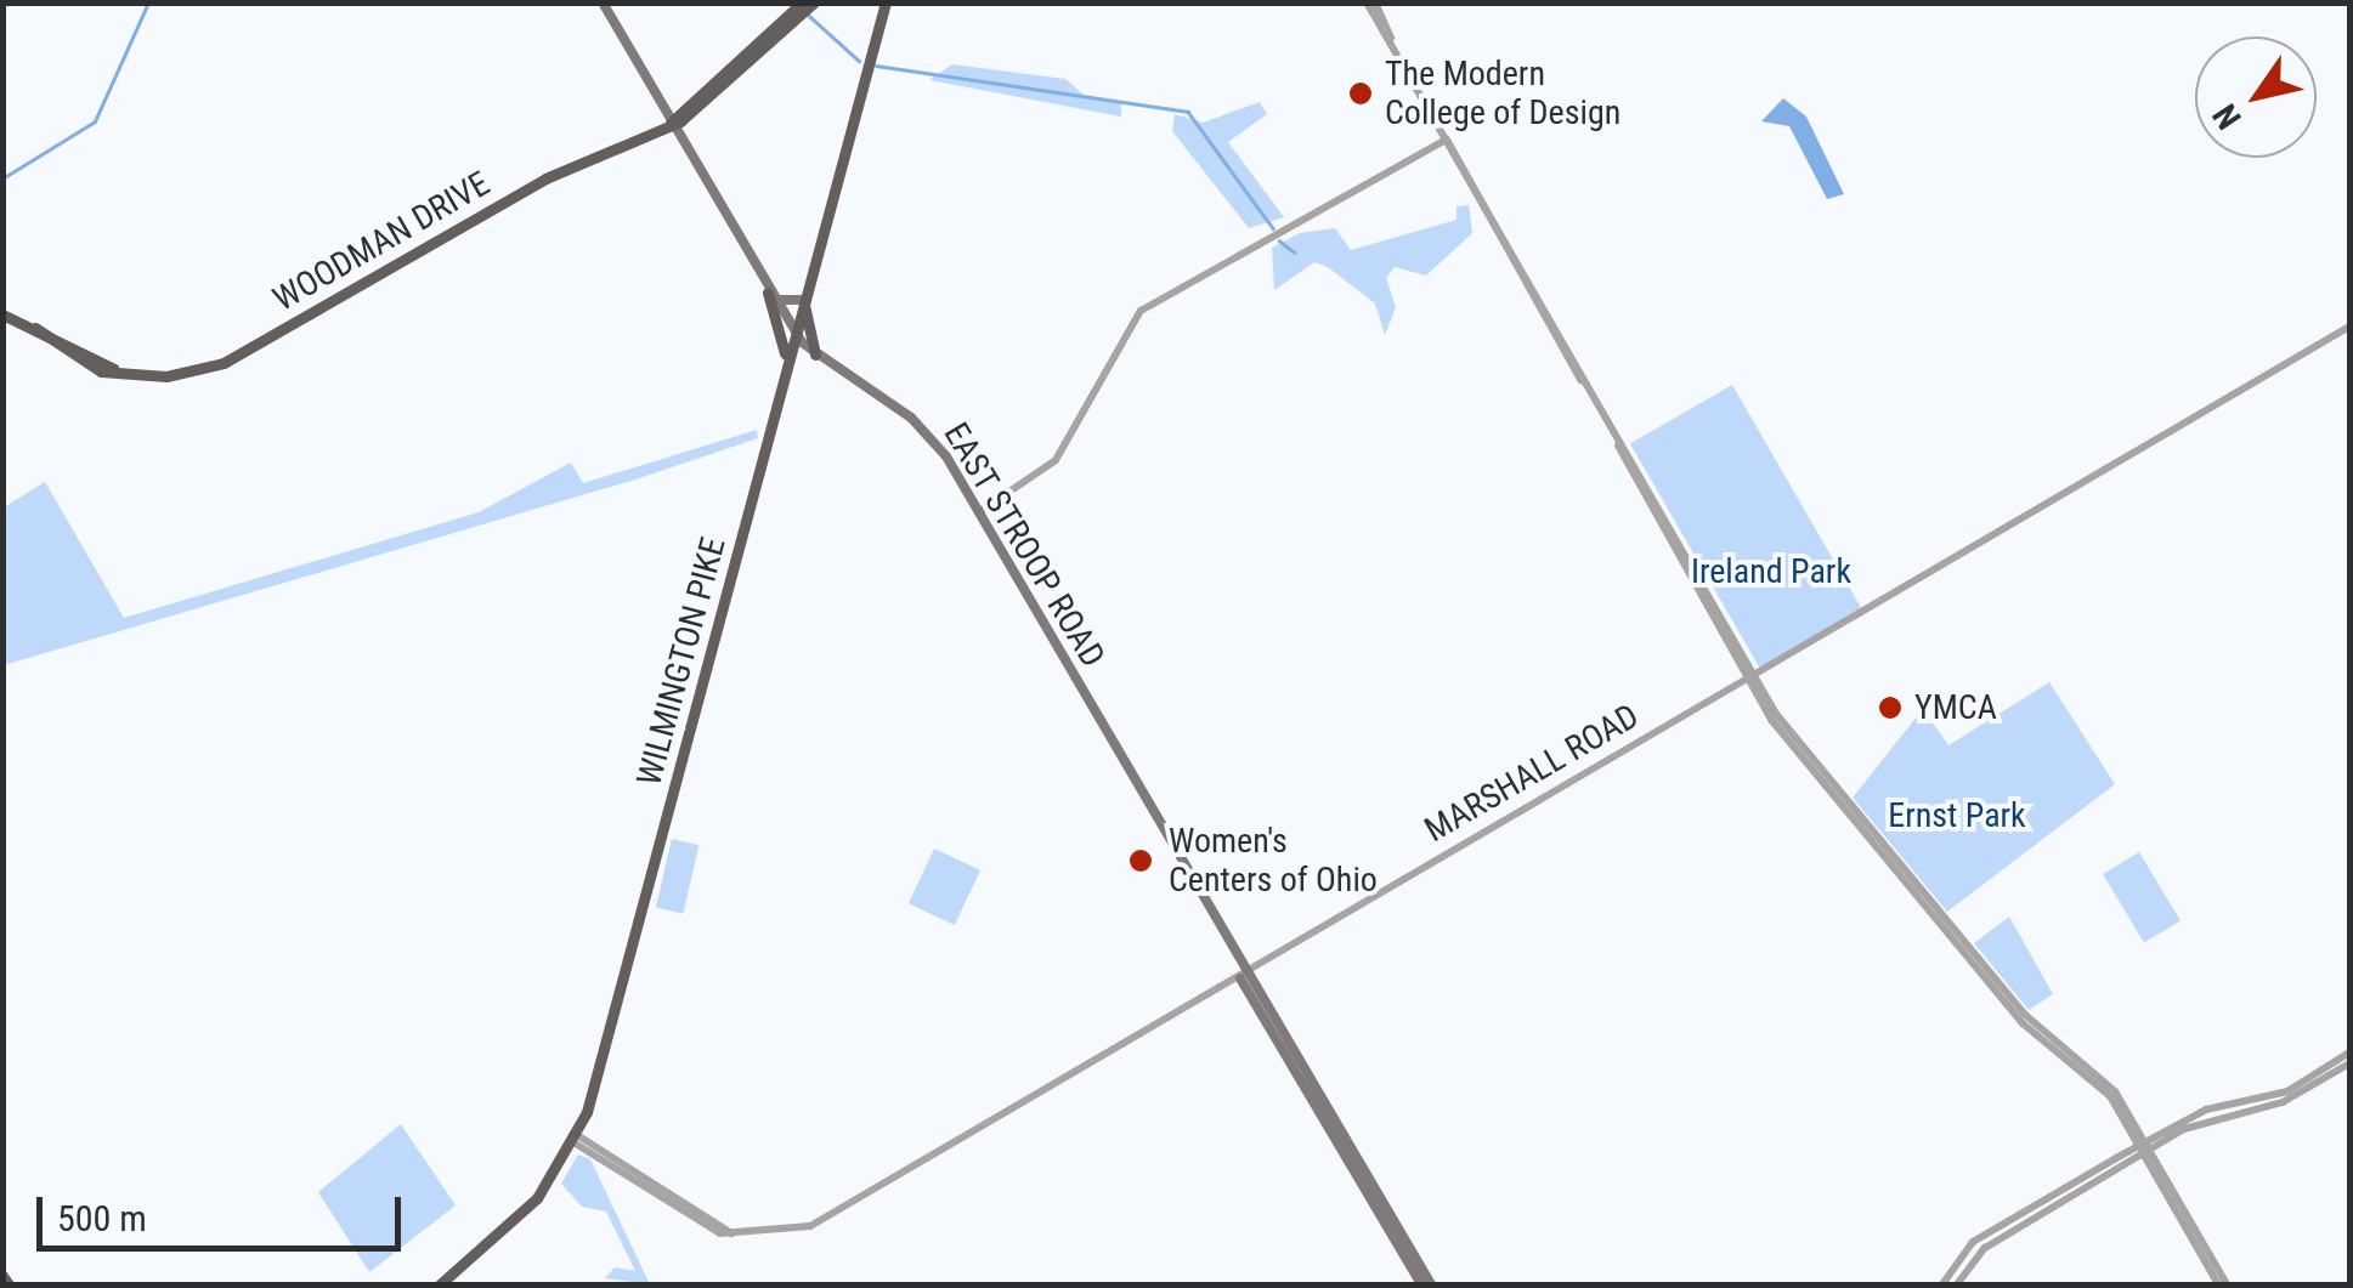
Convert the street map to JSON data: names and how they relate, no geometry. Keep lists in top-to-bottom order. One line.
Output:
{"streets":{"main road":["WOODMAN DRIVE","EAST STROOP ROAD","WILMINGTON PIKE"],"street":["MARSHALL ROAD"]},"crossings":[["WOODMAN DRIVE","EAST STROOP ROAD"],["EAST STROOP ROAD","WILMINGTON PIKE"],["EAST STROOP ROAD","MARSHALL ROAD"],["WILMINGTON PIKE","MARSHALL ROAD"]],"parks":["Ireland Park","Ernst Park"],"places":["The Modern College of Design","YMCA","Women's Centers of Ohio"],"scale_bar":"500 m","north":"bottom left"}
